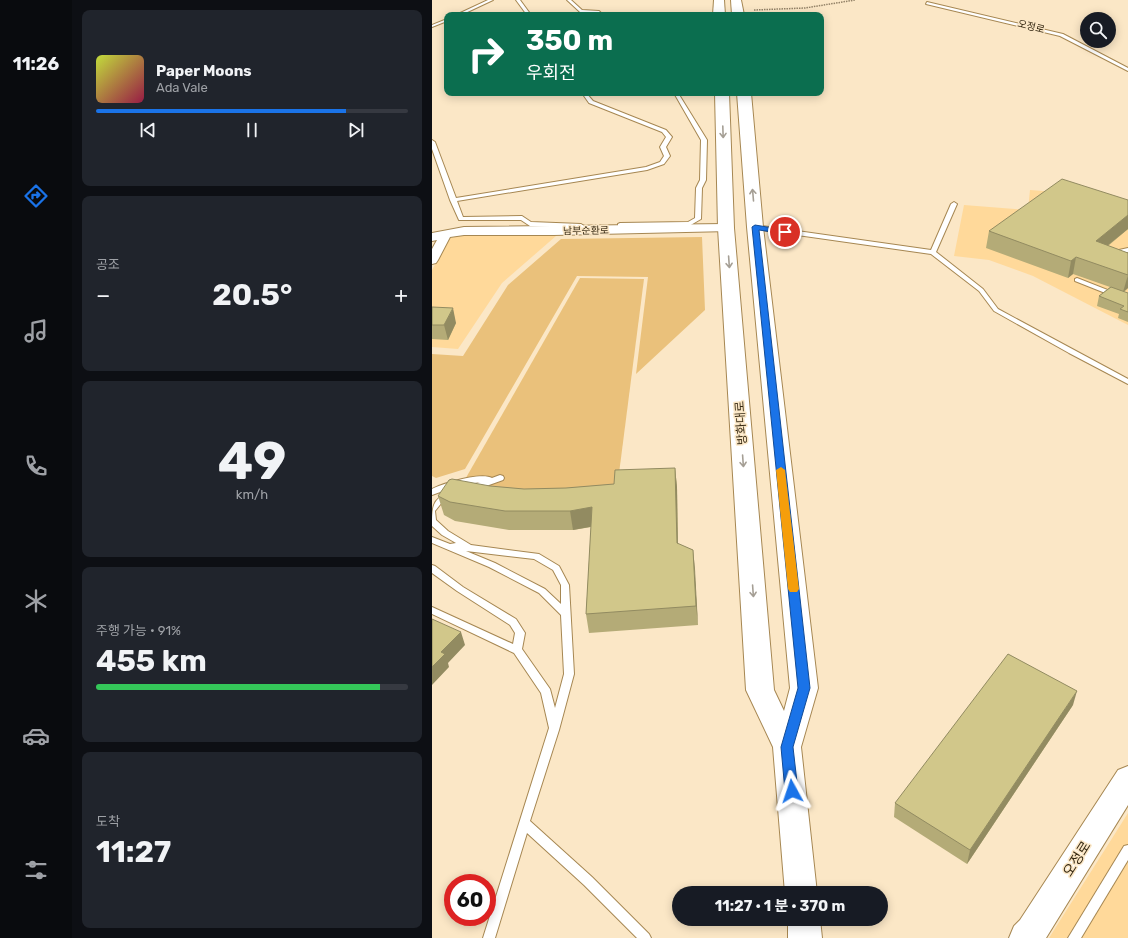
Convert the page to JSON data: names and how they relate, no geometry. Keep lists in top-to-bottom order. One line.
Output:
{"streets":{"main road":["오정로","방화대로"],"street":["남부순환로"]},"crossings":[["남부순환로","방화대로"]],"page":{"tabs":"11:26","turn":["350 m","우회전"],"song":["Paper Moons","Ada Vale"],"tile":["공조",["49","km/h"],["주행 가능 · 91%","455 km"],["도착","11:27"]],"heat":["−","20.5°","+"],"limit":"60","trip":"11:27 · 1 분 · 370 m"}}
